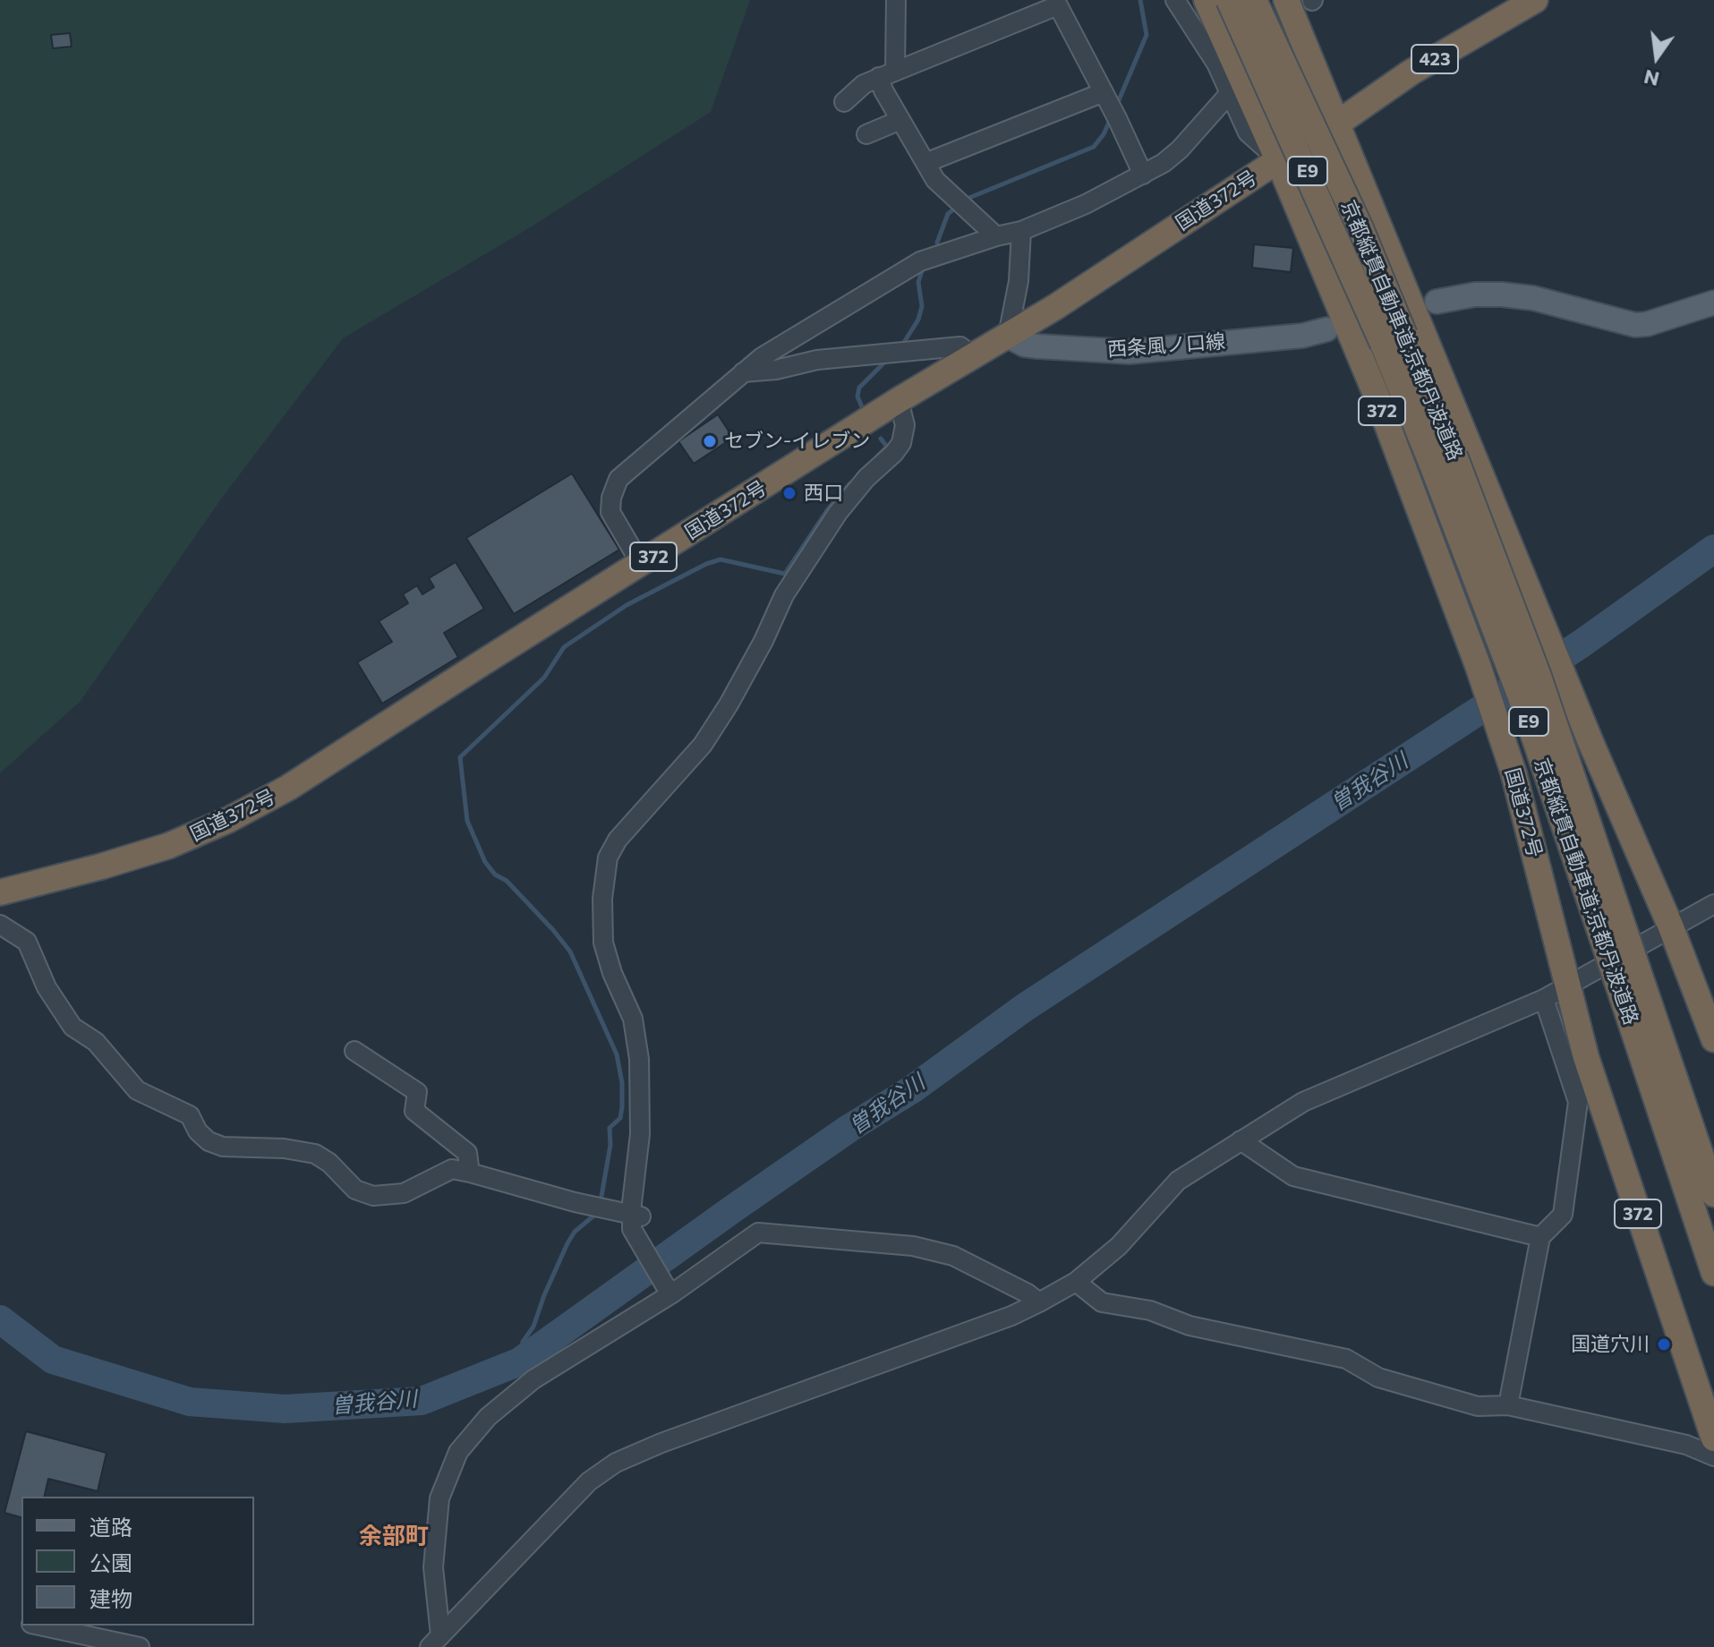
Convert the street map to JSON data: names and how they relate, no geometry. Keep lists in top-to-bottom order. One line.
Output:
{"streets":{"highway":["423","E9","国道372号","京都縦貫自動車道;京都丹波道路","372"],"main road":["西条風ノ口線"]},"crossings":[["423","国道372号"],["国道372号","西条風ノ口線"]],"districts":["余部町"],"water":["曽我谷川"],"places":["セブン-イレブン","西口","国道穴川"],"legend":["道路","公園","建物"],"north":"bottom"}
